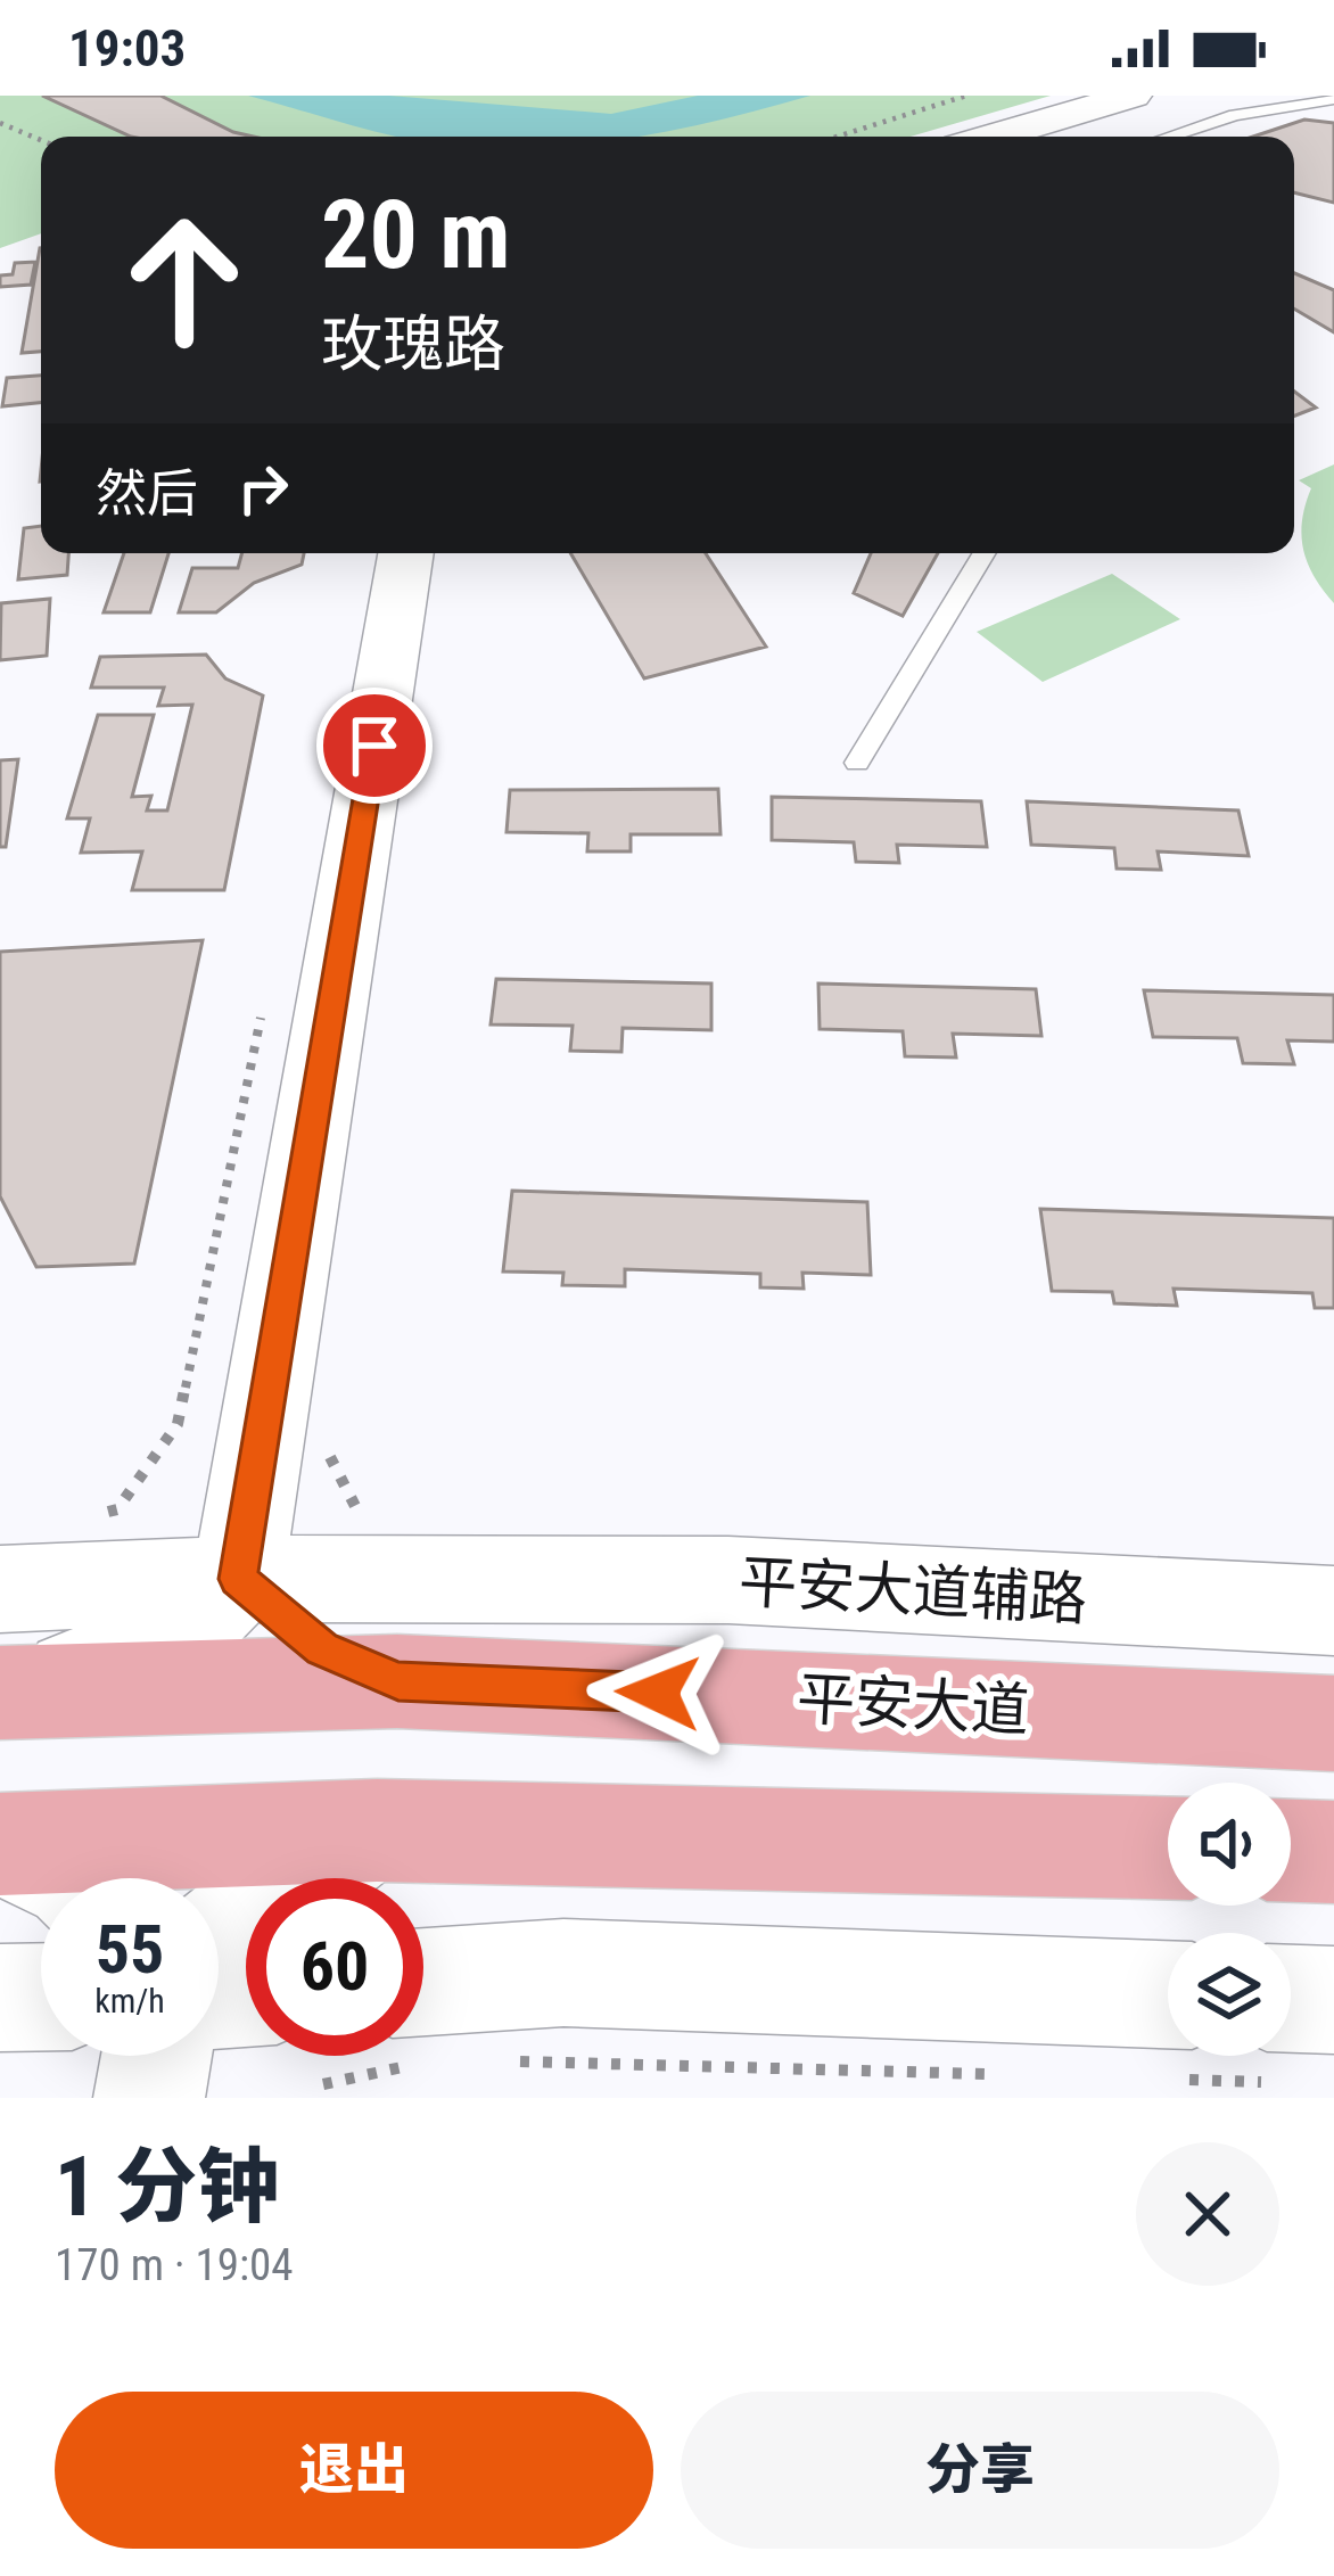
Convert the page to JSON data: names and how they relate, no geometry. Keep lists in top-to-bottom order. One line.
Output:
{"streets":{"main road":["平安大道"],"street":["平安大道辅路"]},"page":{"status":"19:03","turn":["20 m","玫瑰路"],"then":"然后","speed":"55 km/h","limit":"60","heading":["1 分钟","170 m · 19:04"],"buttons":["退出","分享"]}}
